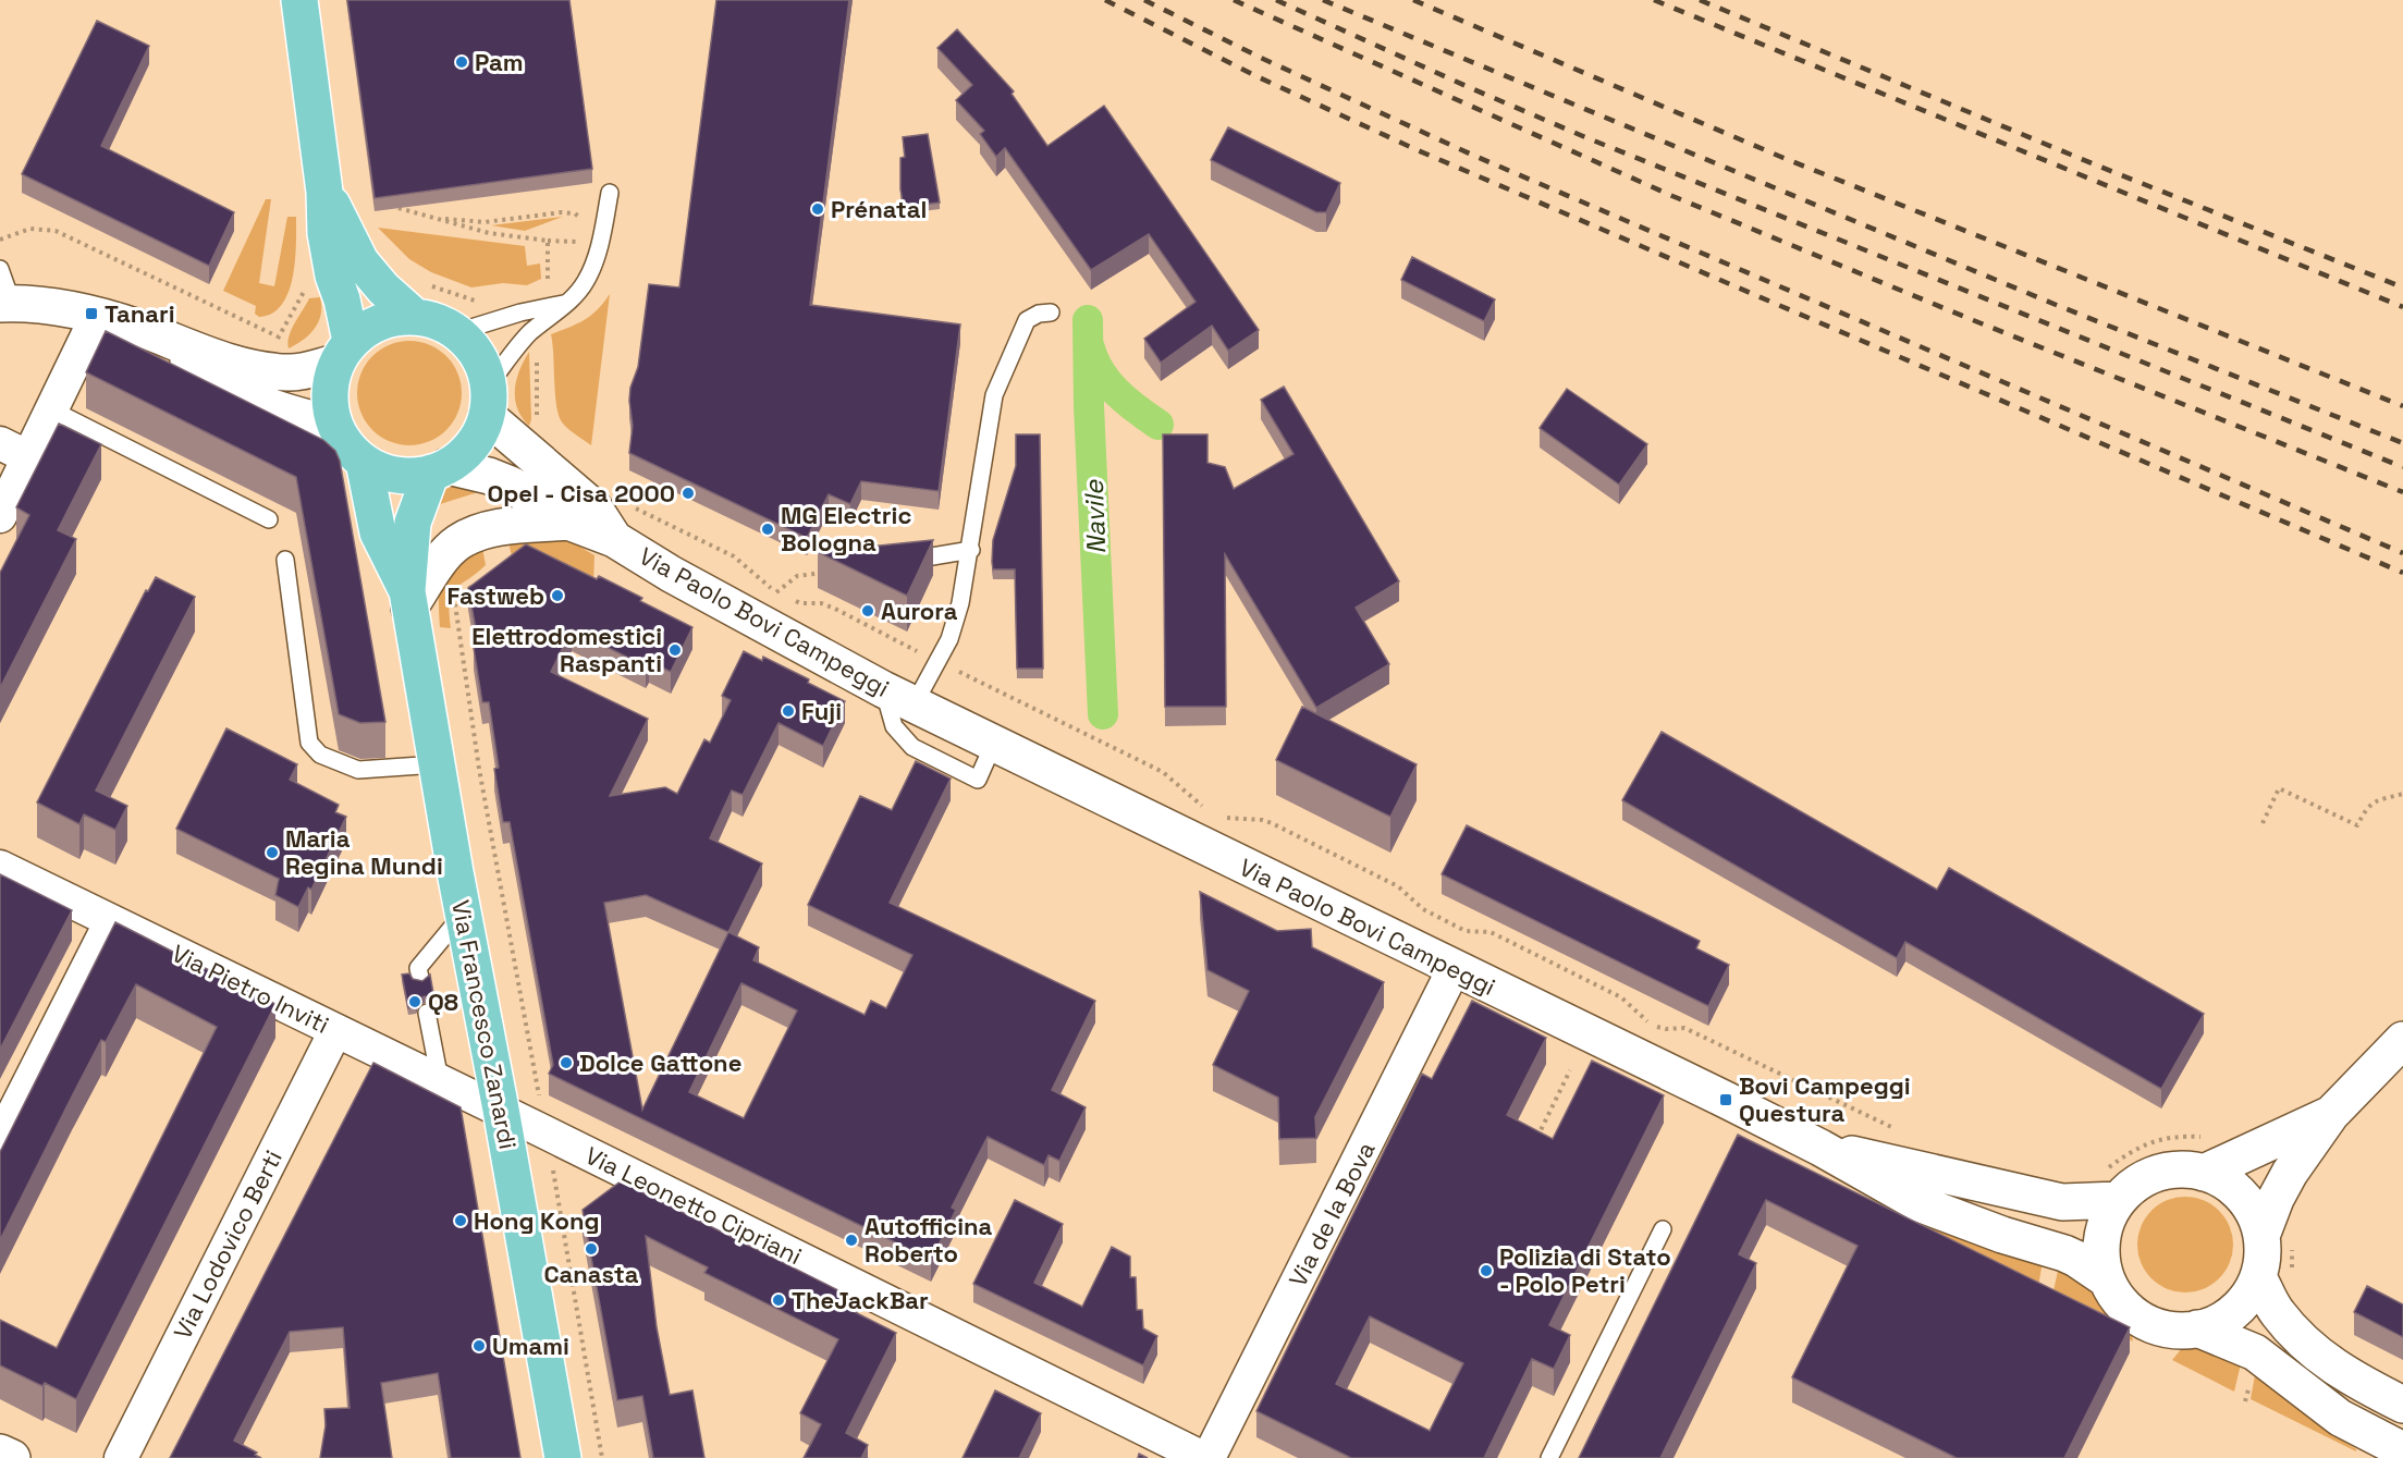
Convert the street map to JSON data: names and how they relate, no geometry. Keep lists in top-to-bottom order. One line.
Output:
{"streets":{"main road":["Via Francesco Zanardi"],"street":["Via Paolo Bovi Campeggi","Via Pietro Inviti","Via Leonetto Cipriani","Via de la Bova","Via Lodovico Berti"]},"crossings":[["Via Paolo Bovi Campeggi","Via Francesco Zanardi"],["Via Paolo Bovi Campeggi","Via de la Bova"],["Via Pietro Inviti","Via Francesco Zanardi"],["Via Pietro Inviti","Via Leonetto Cipriani"],["Via Pietro Inviti","Via Lodovico Berti"],["Via Francesco Zanardi","Via Leonetto Cipriani"]],"water":["Navile"],"places":{"other":["Pam","Prénatal","Opel - Cisa 2000","MG Electric Bologna","Fastweb","Aurora","Elettrodomestici Raspanti","Fuji","Maria Regina Mundi","Q8","Dolce Gattone","Hong Kong","Autofficina Roberto","Canasta","Polizia di Stato - Polo Petri","TheJackBar","Umami"],"transit":["Tanari","Bovi Campeggi Questura"]}}
